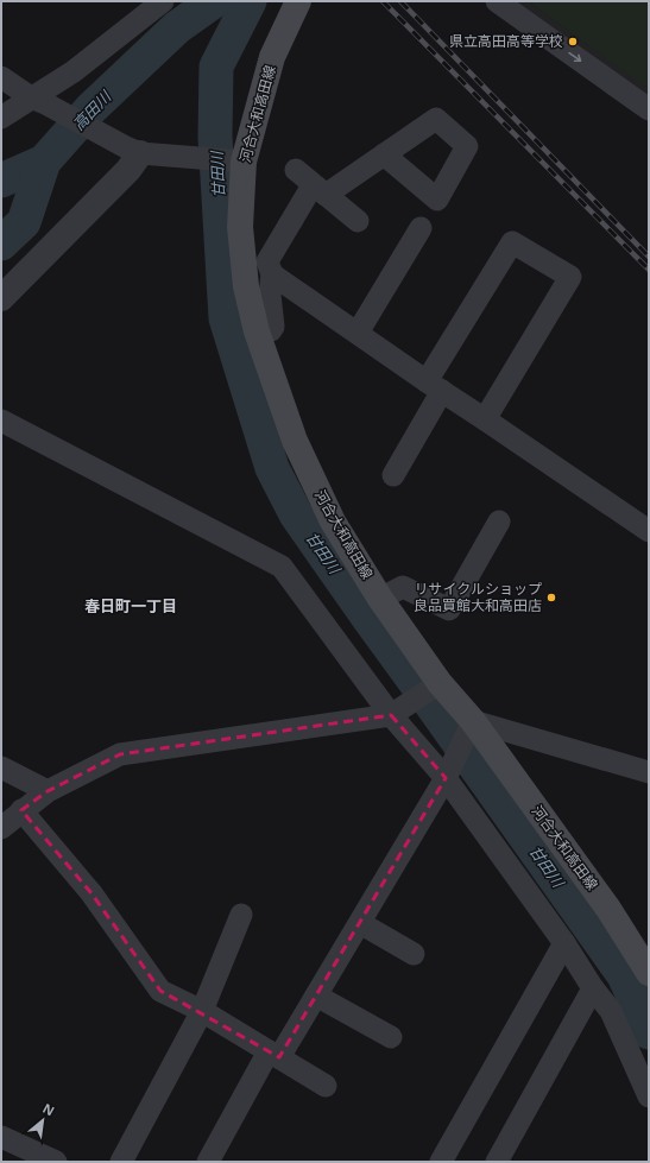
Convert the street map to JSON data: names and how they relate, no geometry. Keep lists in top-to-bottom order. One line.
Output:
{"streets":{"main road":["河合大和高田線"]},"districts":["春日町一丁目"],"water":["高田川","甘田川"],"places":["県立高田高等学校","リサイクルショップ 良品買館大和高田店"],"north":"top right"}
